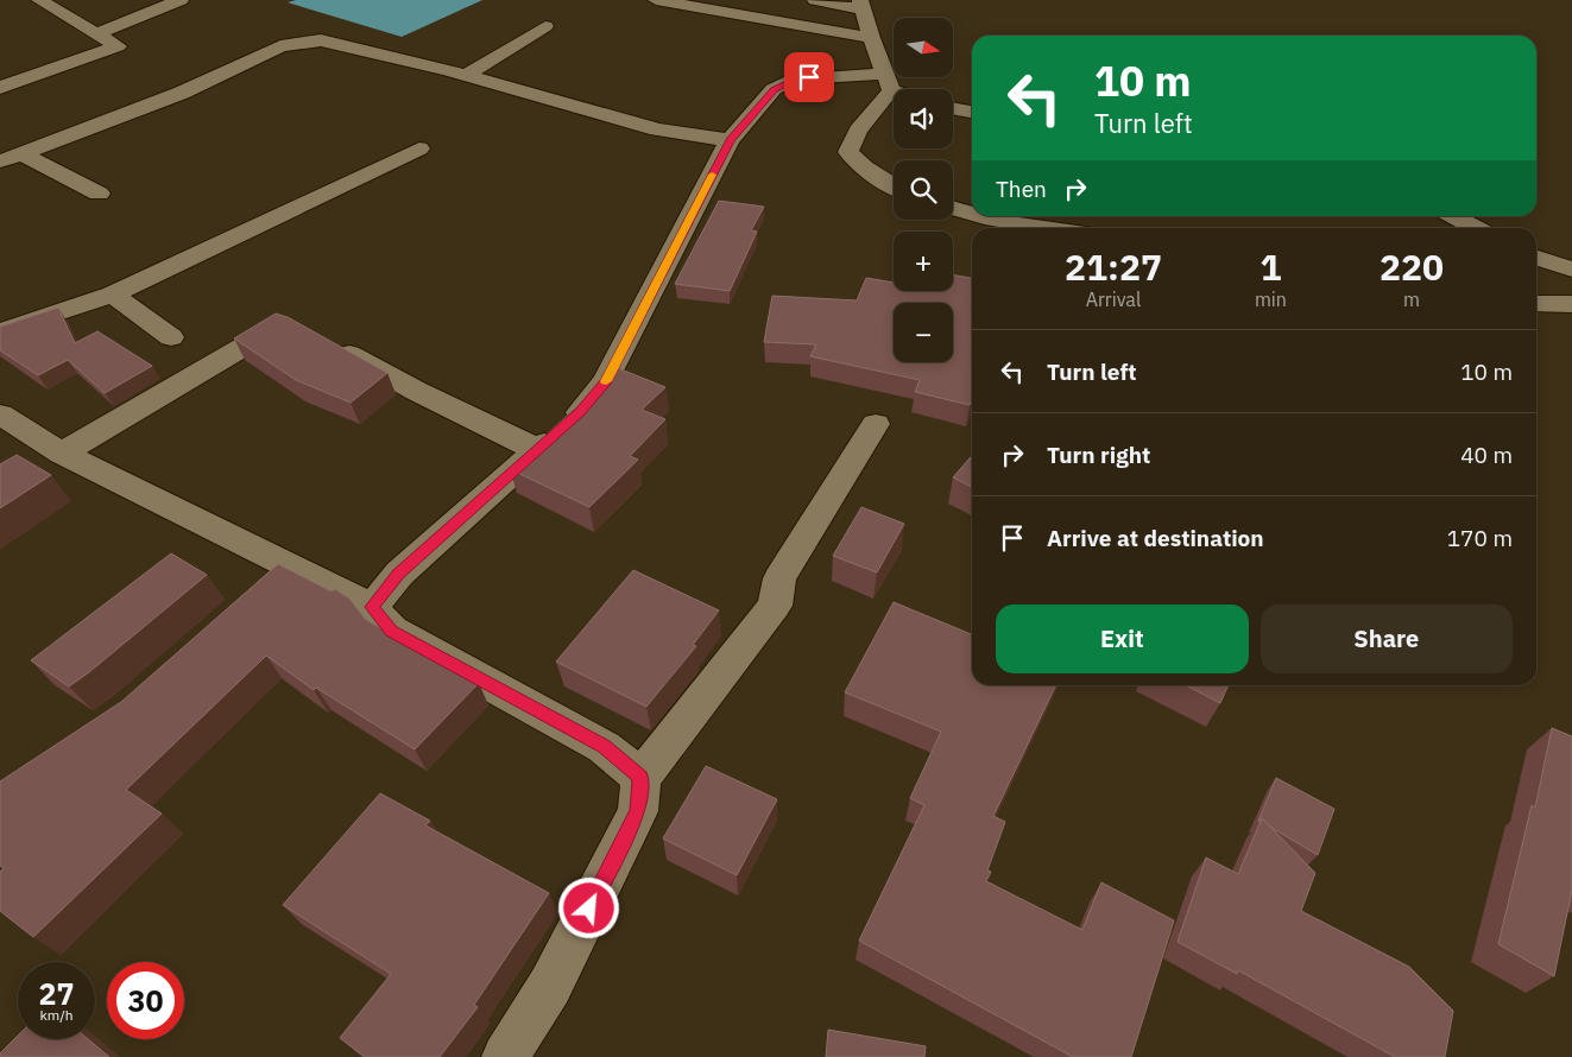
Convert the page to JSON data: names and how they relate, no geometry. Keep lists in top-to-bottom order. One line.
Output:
{"north":"right","page":{"map_buttons":["+","−"],"turn":["10 m","Turn left"],"then":"Then","eta":["21:27","Arrival","1","min","220","m"],"list":[{"name":"Turn left","value":"10 m"},{"name":"Turn right","value":"40 m"},{"name":"Arrive at destination","value":"170 m"}],"buttons":["Exit","Share"],"speed":"27 km/h","limit":"30"}}
